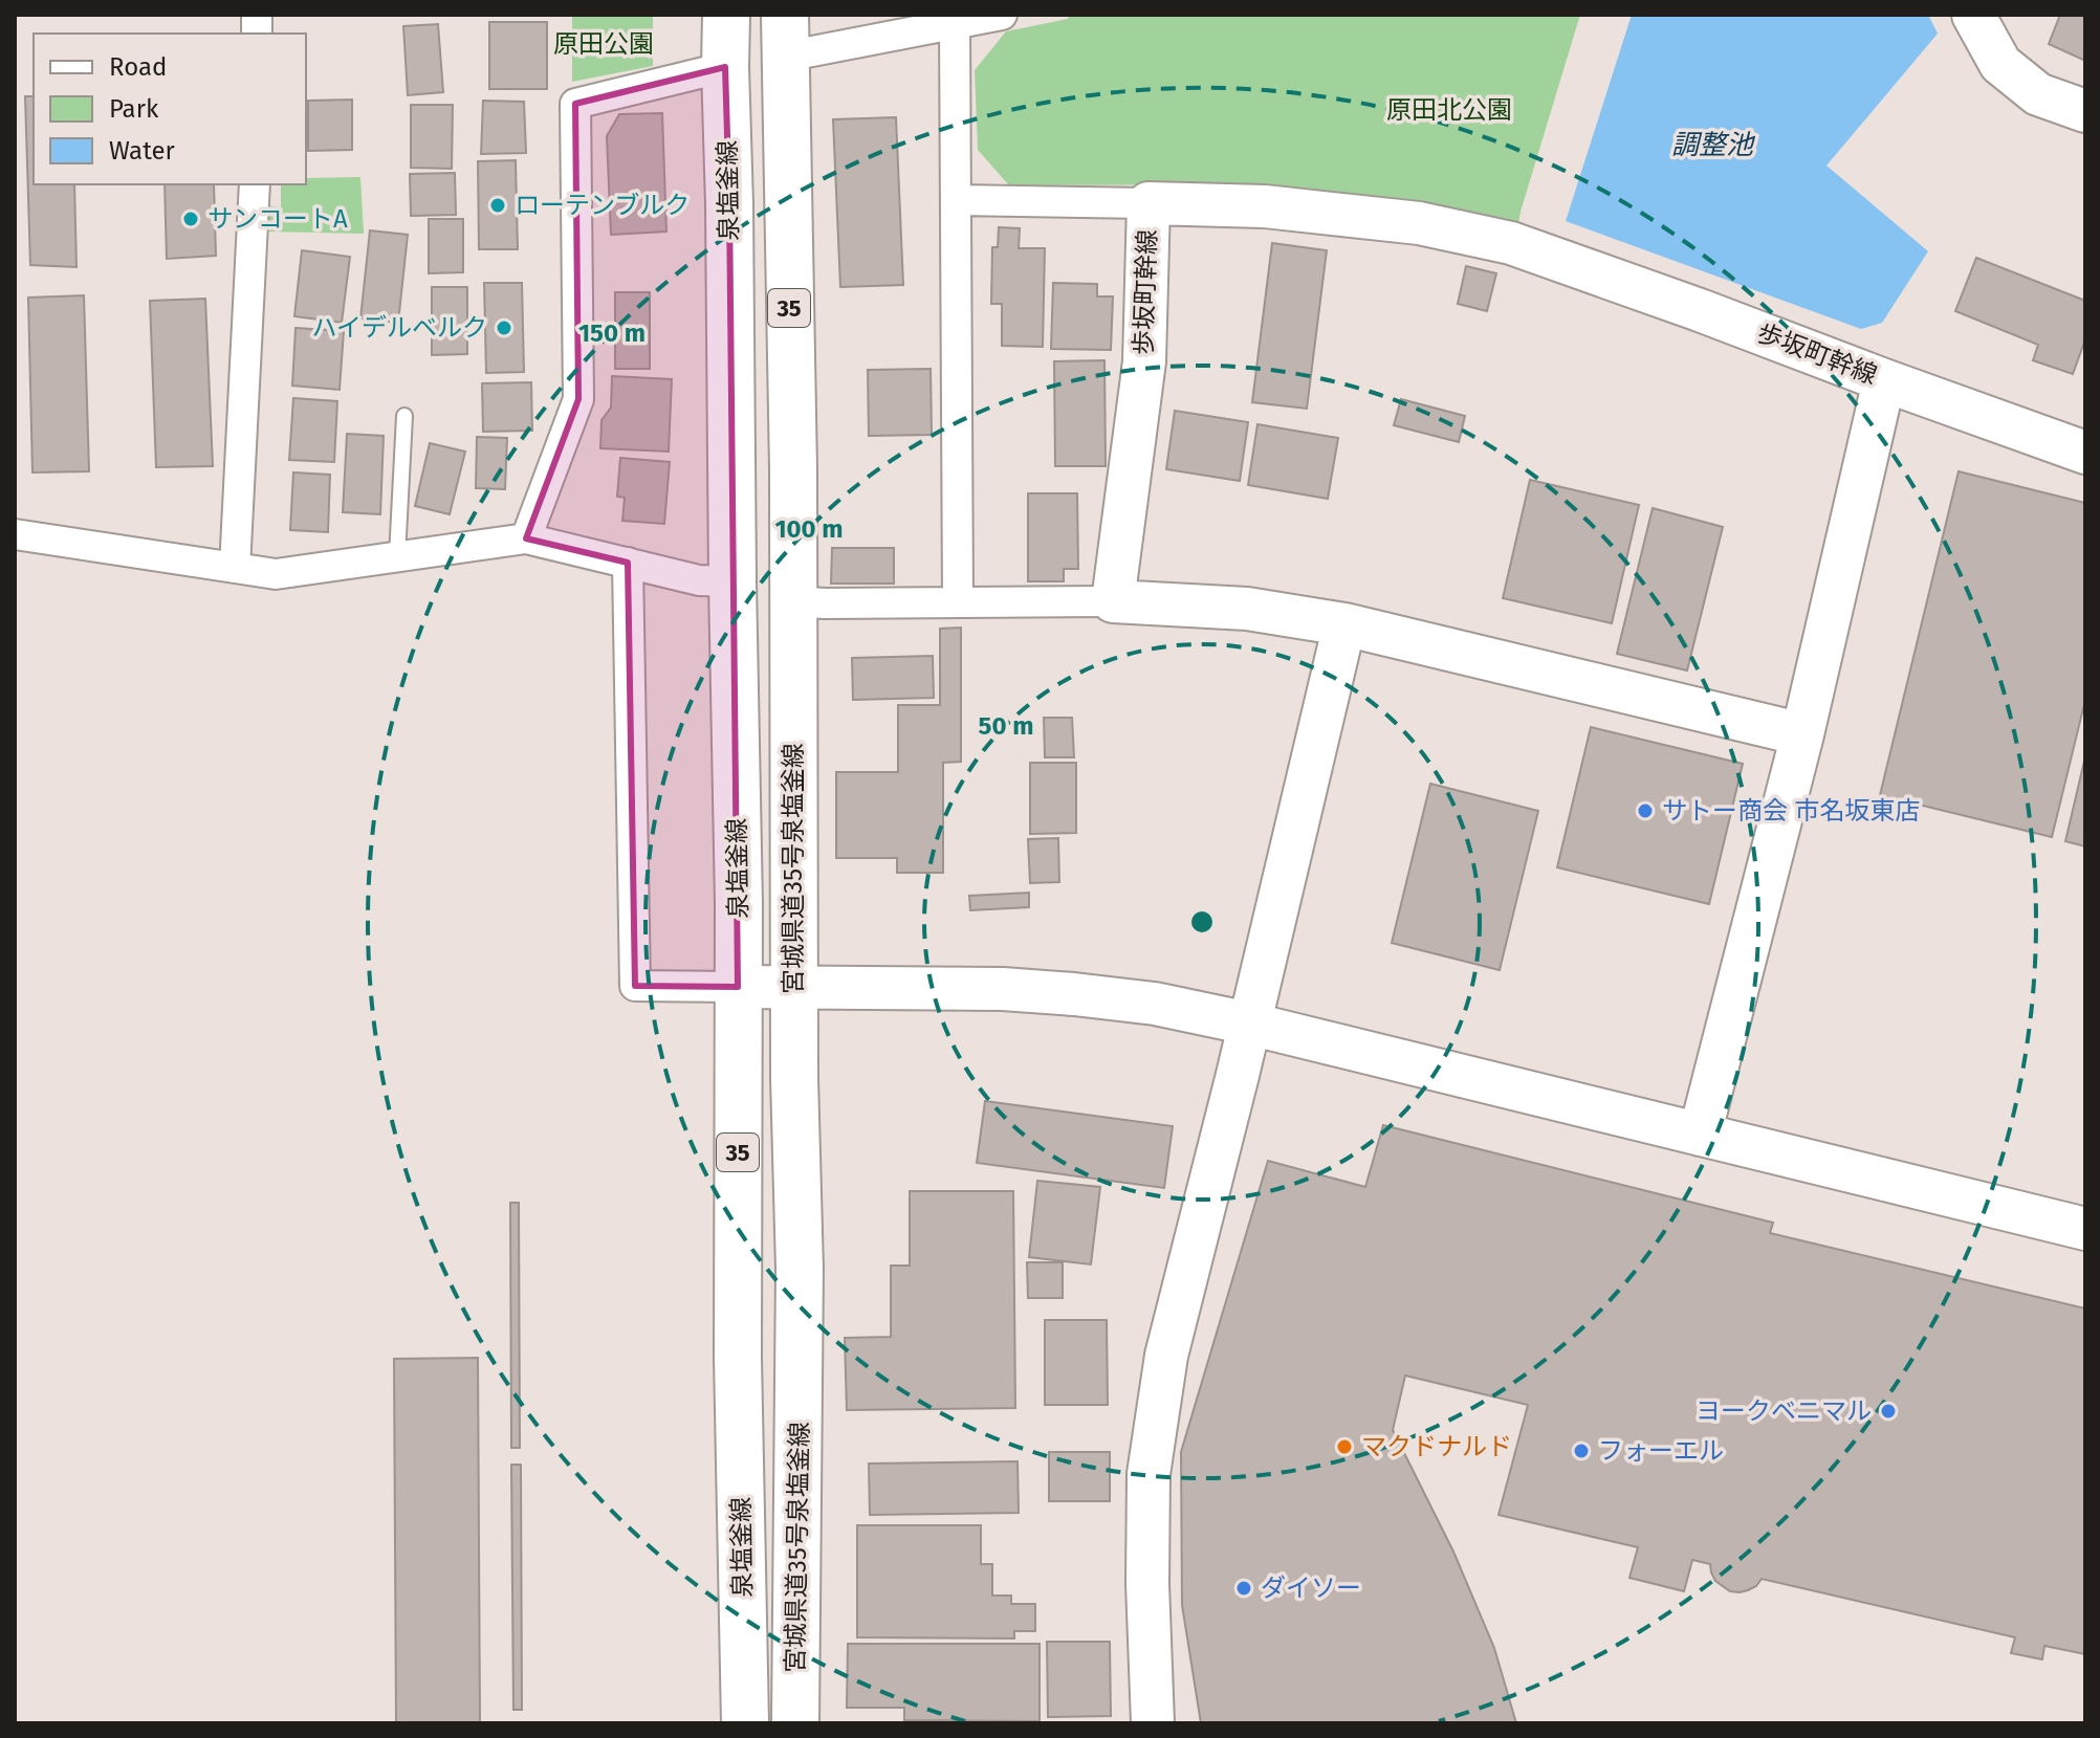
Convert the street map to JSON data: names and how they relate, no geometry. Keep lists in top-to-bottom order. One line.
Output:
{"streets":{"main road":["泉塩釜線","35","宮城県道35号泉塩釜線"],"street":["歩坂町幹線"]},"water":["調整池"],"parks":["原田公園","原田北公園"],"places":["ローテンブルク","サンコートA","ハイデルベルク","サトー商会 市名坂東店","ヨークベニマル","マクドナルド","フォーエル","ダイソー"],"legend":["Road","Park","Water"],"rings":["150 m","100 m","50 m"]}
